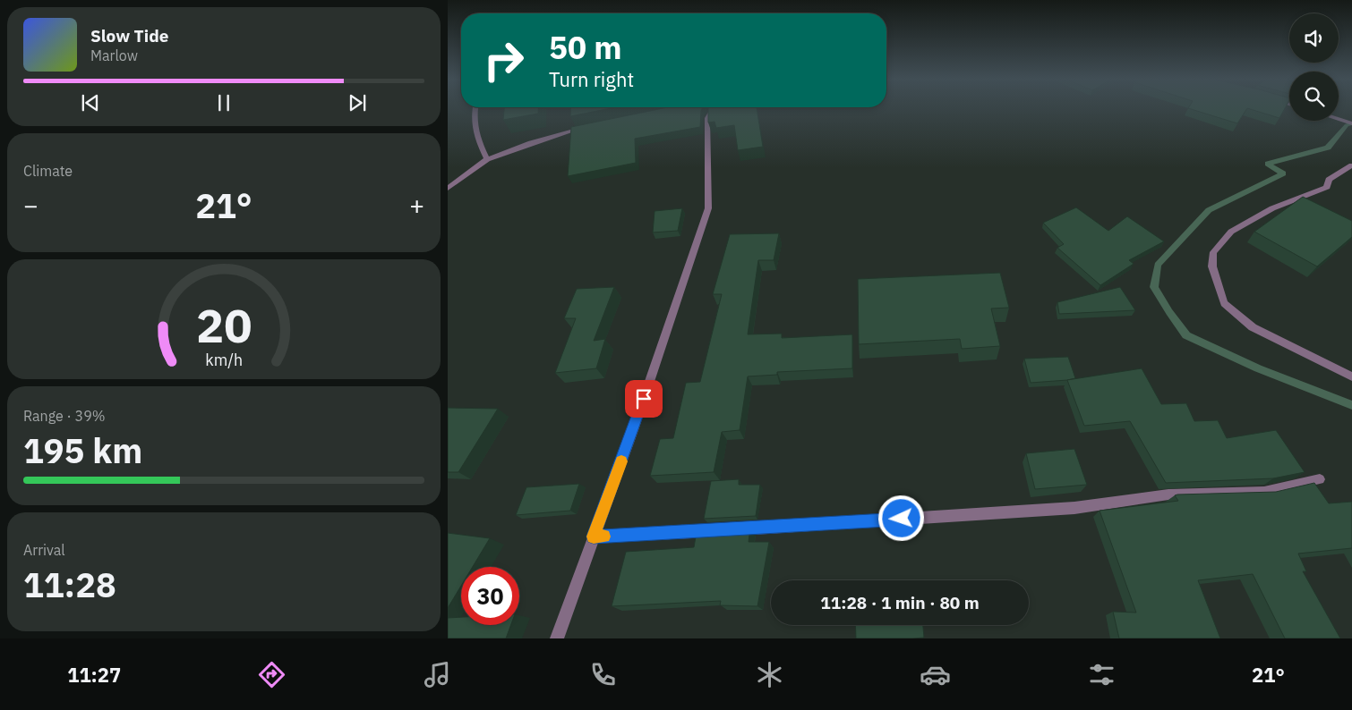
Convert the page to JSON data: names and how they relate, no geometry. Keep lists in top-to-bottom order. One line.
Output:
{"page":{"turn":["50 m","Turn right"],"song":["Slow Tide","Marlow"],"tile":["Climate",["Range · 39%","195 km"],["Arrival","11:28"]],"heat":["−","21°","+"],"limit":"30","trip":"11:28 · 1 min · 80 m","tabs":["11:27","21°"],"gauge":["20","km/h"]}}
